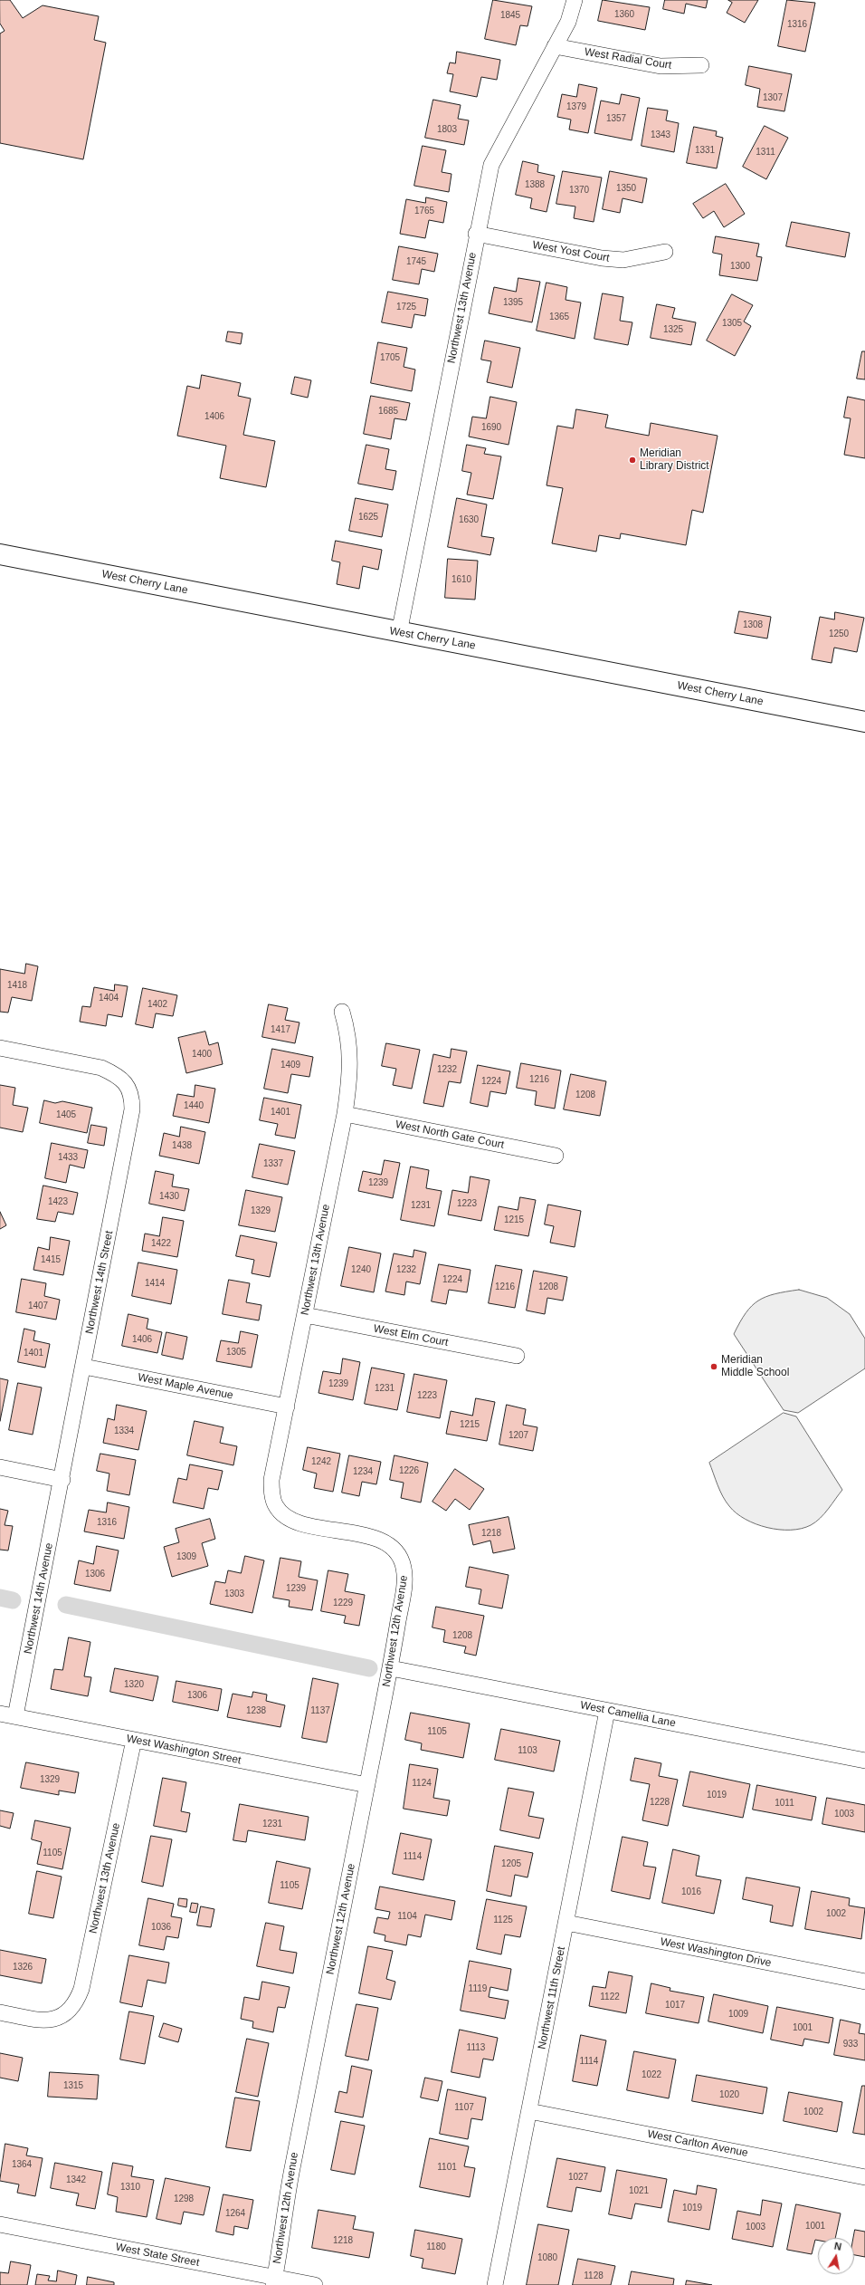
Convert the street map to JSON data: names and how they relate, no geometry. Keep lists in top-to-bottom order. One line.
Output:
{"streets":{"main road":["West Cherry Lane"],"street":["West Radial Court","West Yost Court","Northwest 13th Avenue","West North Gate Court","Northwest 14th Street","West Elm Court","West Maple Avenue","Northwest 14th Avenue","Northwest 12th Avenue","West Camellia Lane","West Washington Street","West Washington Drive","Northwest 11th Street","West Carlton Avenue","West State Street"]},"crossings":[["West Radial Court","Northwest 13th Avenue"],["West Yost Court","Northwest 13th Avenue"],["Northwest 13th Avenue","West Cherry Lane"],["Northwest 13th Avenue","West North Gate Court"],["Northwest 13th Avenue","West Elm Court"],["Northwest 13th Avenue","West Maple Avenue"],["Northwest 13th Avenue","Northwest 12th Avenue"],["Northwest 13th Avenue","West Washington Street"],["Northwest 14th Street","West Maple Avenue"],["Northwest 14th Street","Northwest 14th Avenue"],["Northwest 14th Avenue","West Washington Street"],["Northwest 12th Avenue","West Camellia Lane"],["Northwest 12th Avenue","West Washington Street"],["Northwest 12th Avenue","West State Street"],["West Camellia Lane","Northwest 11th Street"],["West Washington Drive","Northwest 11th Street"],["Northwest 11th Street","West Carlton Avenue"]],"places":["Meridian Library District","Meridian Middle School"],"house_numbers":["1360","1845","1316","1307","1379","1357","1803","1343","1331","1311","1388","1350","1370","1765","1745","1300","1395","1725","1365","1305","1325","1705","1685","1406","1690","1625","1630","1610","1308","1250","1418","1404","1402","1417","1400","1409","1232","1216","1224","1208","1440","1401","1405","1438","1433","1337","1239","1430","1423","1223","1231","1329","1215","1422","1415","1240","1232","1224","1414","1216","1208","1407","1406","1305","1401","1239","1231","1223","1215","1334","1207","1242","1226","1234","1316","1218","1309","1306","1239","1303","1229","1208","1320","1306","1238","1137","1105","1103","1329","1124","1019","1228","1011","1003","1231","1105","1114","1205","1105","1016","1002","1104","1125","1036","1326","1119","1122","1017","1009","1001","933","1113","1114","1022","1315","1020","1107","1002","1364","1101","1027","1342","1310","1021","1298","1019","1264","1001","1003","1218","1180","1080","1128"],"north":"top"}
